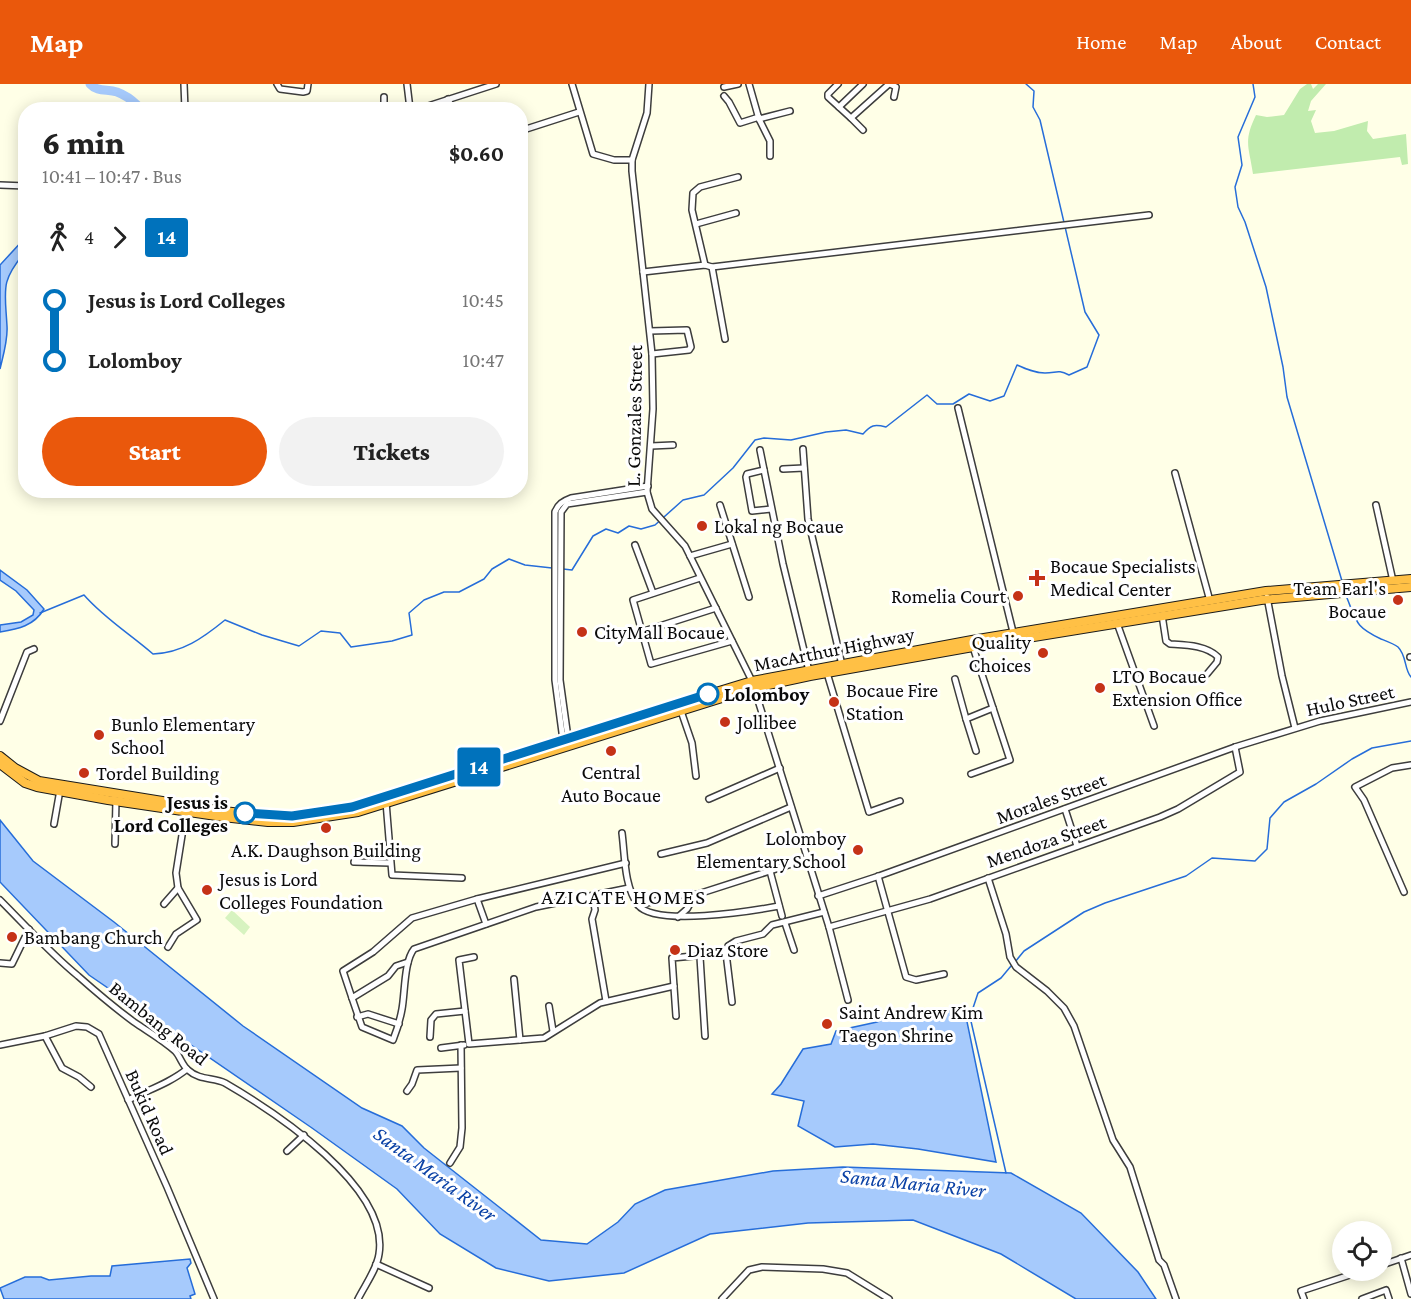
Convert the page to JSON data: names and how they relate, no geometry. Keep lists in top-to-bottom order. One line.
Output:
{"streets":{"highway":["MacArthur Highway"],"street":["L. Gonzales Street","Hulo Street","Morales Street","Mendoza Street","Bambang Road","Bukid Road"]},"crossings":[["L. Gonzales Street","MacArthur Highway"],["Hulo Street","Morales Street"],["Morales Street","Mendoza Street"]],"districts":["AZICATE HOMES"],"water":["Santa Maria River"],"places":{"other":["Lokal ng Bocaue","Romelia Court","Team Earl's Bocaue","CityMall Bocaue","Quality Choices","LTO Bocaue Extension Office","Lolomboy","Bocaue Fire Station","Jollibee","Bunlo Elementary School","Central Auto Bocaue","Tordel Building","Jesus is Lord Colleges","A.K. Daughson Building","Lolomboy Elementary School","Jesus is Lord Colleges Foundation","Bambang Church","Diaz Store","Saint Andrew Kim Taegon Shrine"],"health":["Bocaue Specialists Medical Center"]},"lines":["bus line 14"],"page":{"header":"Map","nav":["Home","Map","About","Contact"],"on_map":"14","heading":["6 min","10:41 – 10:47 · Bus","$0.60"],"legs":["4","14"],"list":[{"name":"Jesus is Lord Colleges","value":"10:45"},{"name":"Lolomboy","value":"10:47"}],"buttons":["Start","Tickets"]}}
